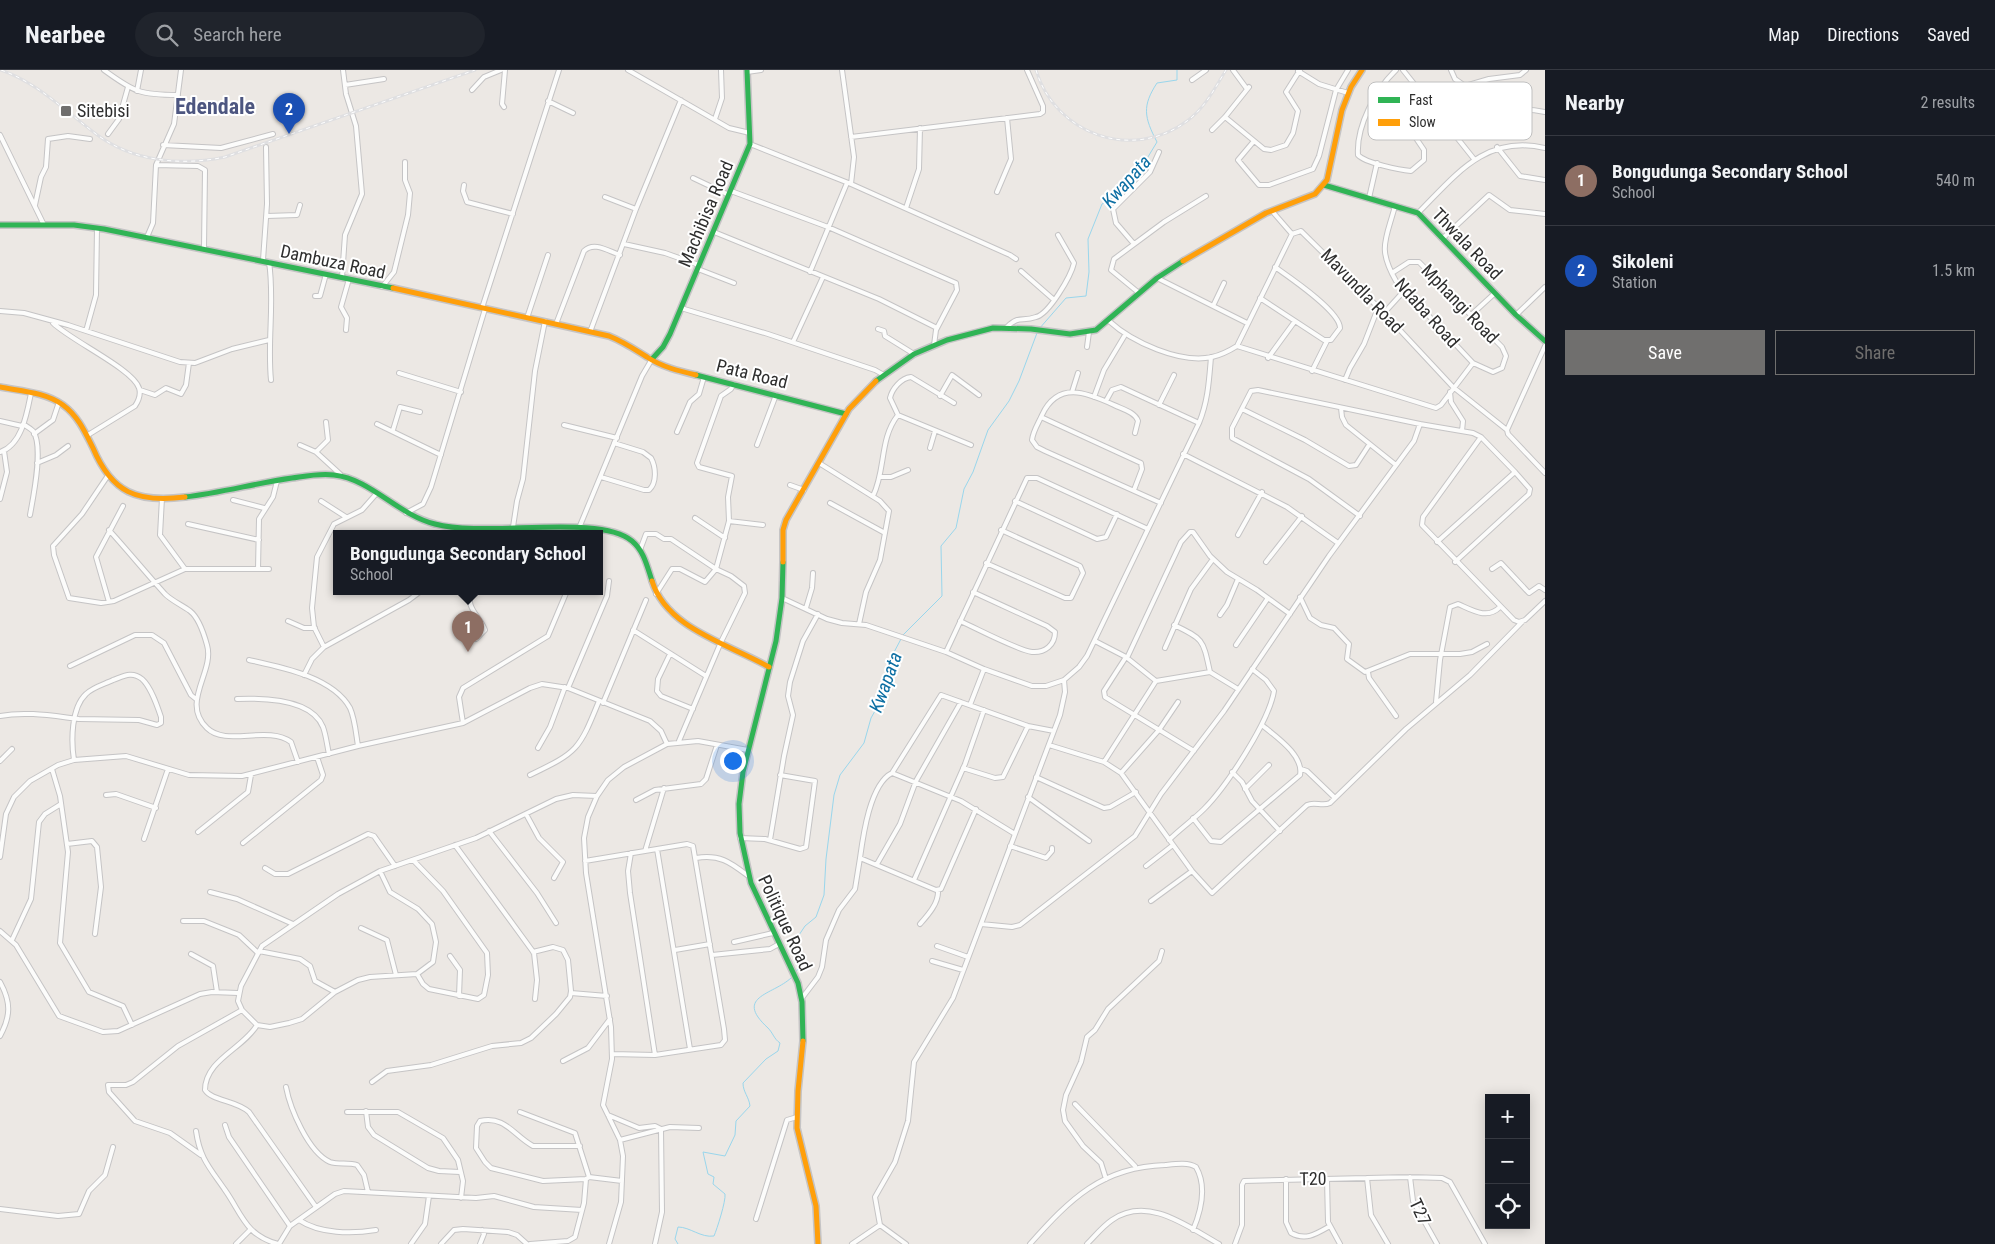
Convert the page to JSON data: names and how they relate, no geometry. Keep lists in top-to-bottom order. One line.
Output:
{"streets":{"street":["Machibisa Road","Thwala Road","Dambuza Road","Mavundla Road","Mphangi Road","Ndaba Road","Pata Road","Politique Road","T20","T27"]},"crossings":[["Machibisa Road","Dambuza Road"],["Machibisa Road","Pata Road"],["Thwala Road","Ndaba Road"],["Dambuza Road","Pata Road"],["Mphangi Road","Ndaba Road"],["T20","T27"]],"districts":["Edendale"],"water":["Kwapata"],"places":{"transit":["Sitebisi"]},"legend":["Fast","Slow"],"page":{"header":"Nearbee","search":"Search here","nav":["Map","Directions","Saved"],"heading":["Nearby","2 results"],"pins":["2","1"],"list":[{"mark":"1","name":"Bongudunga Secondary School","note":"School","value":"540 m"},{"mark":"2","name":"Sikoleni","note":"Station","value":"1.5 km"}],"buttons":["Save","Share"],"popup":["Bongudunga Secondary School","School"],"map_buttons":["+","−"]}}
